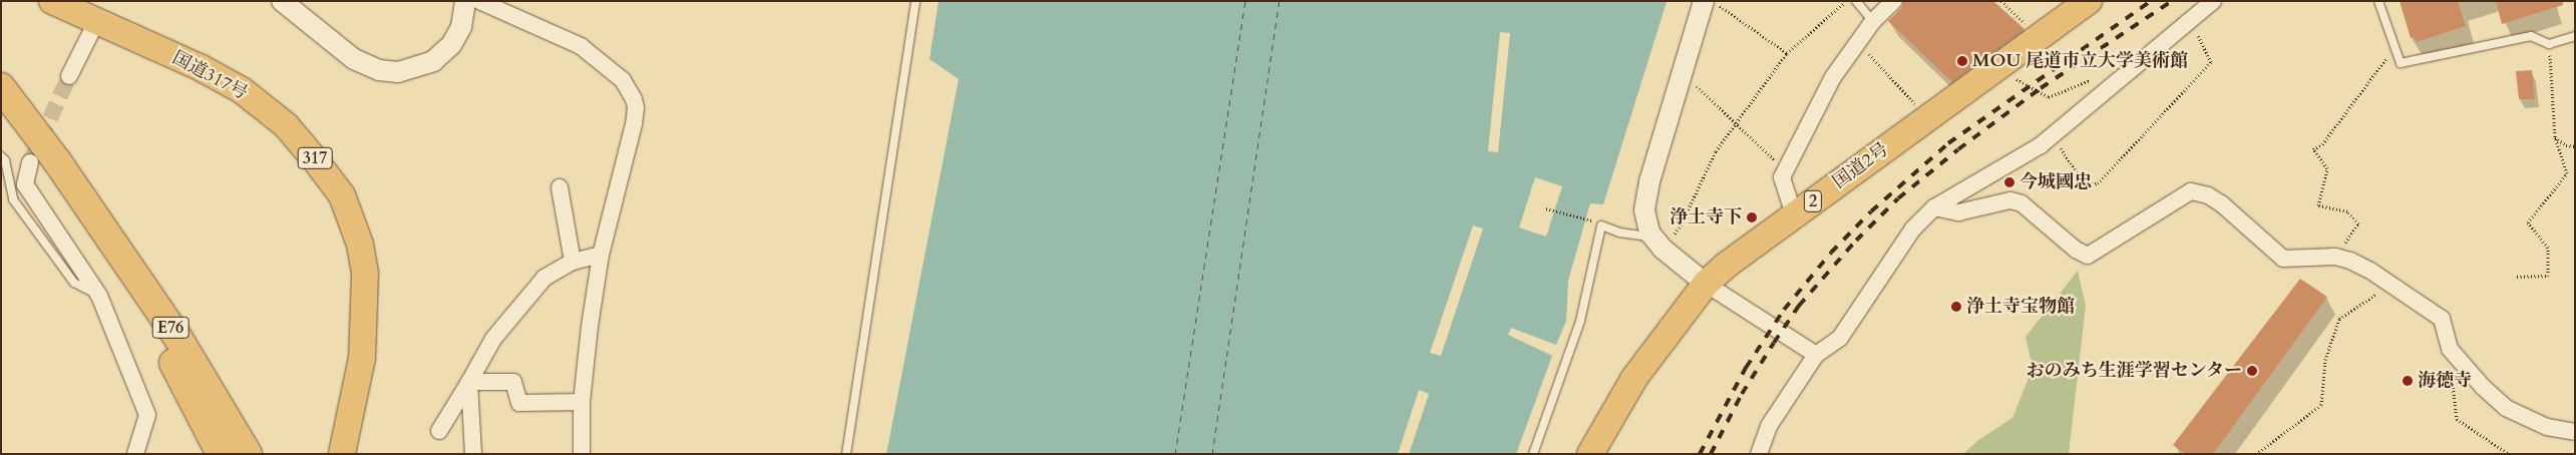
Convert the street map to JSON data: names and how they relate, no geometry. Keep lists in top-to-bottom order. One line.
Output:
{"streets":{"highway":["国道317号","317","国道2号","2","E76"]},"places":["MOU 尾道市立大学美術館","今城國忠","浄土寺下","浄土寺宝物館","おのみち生涯学習センター","海徳寺"]}
